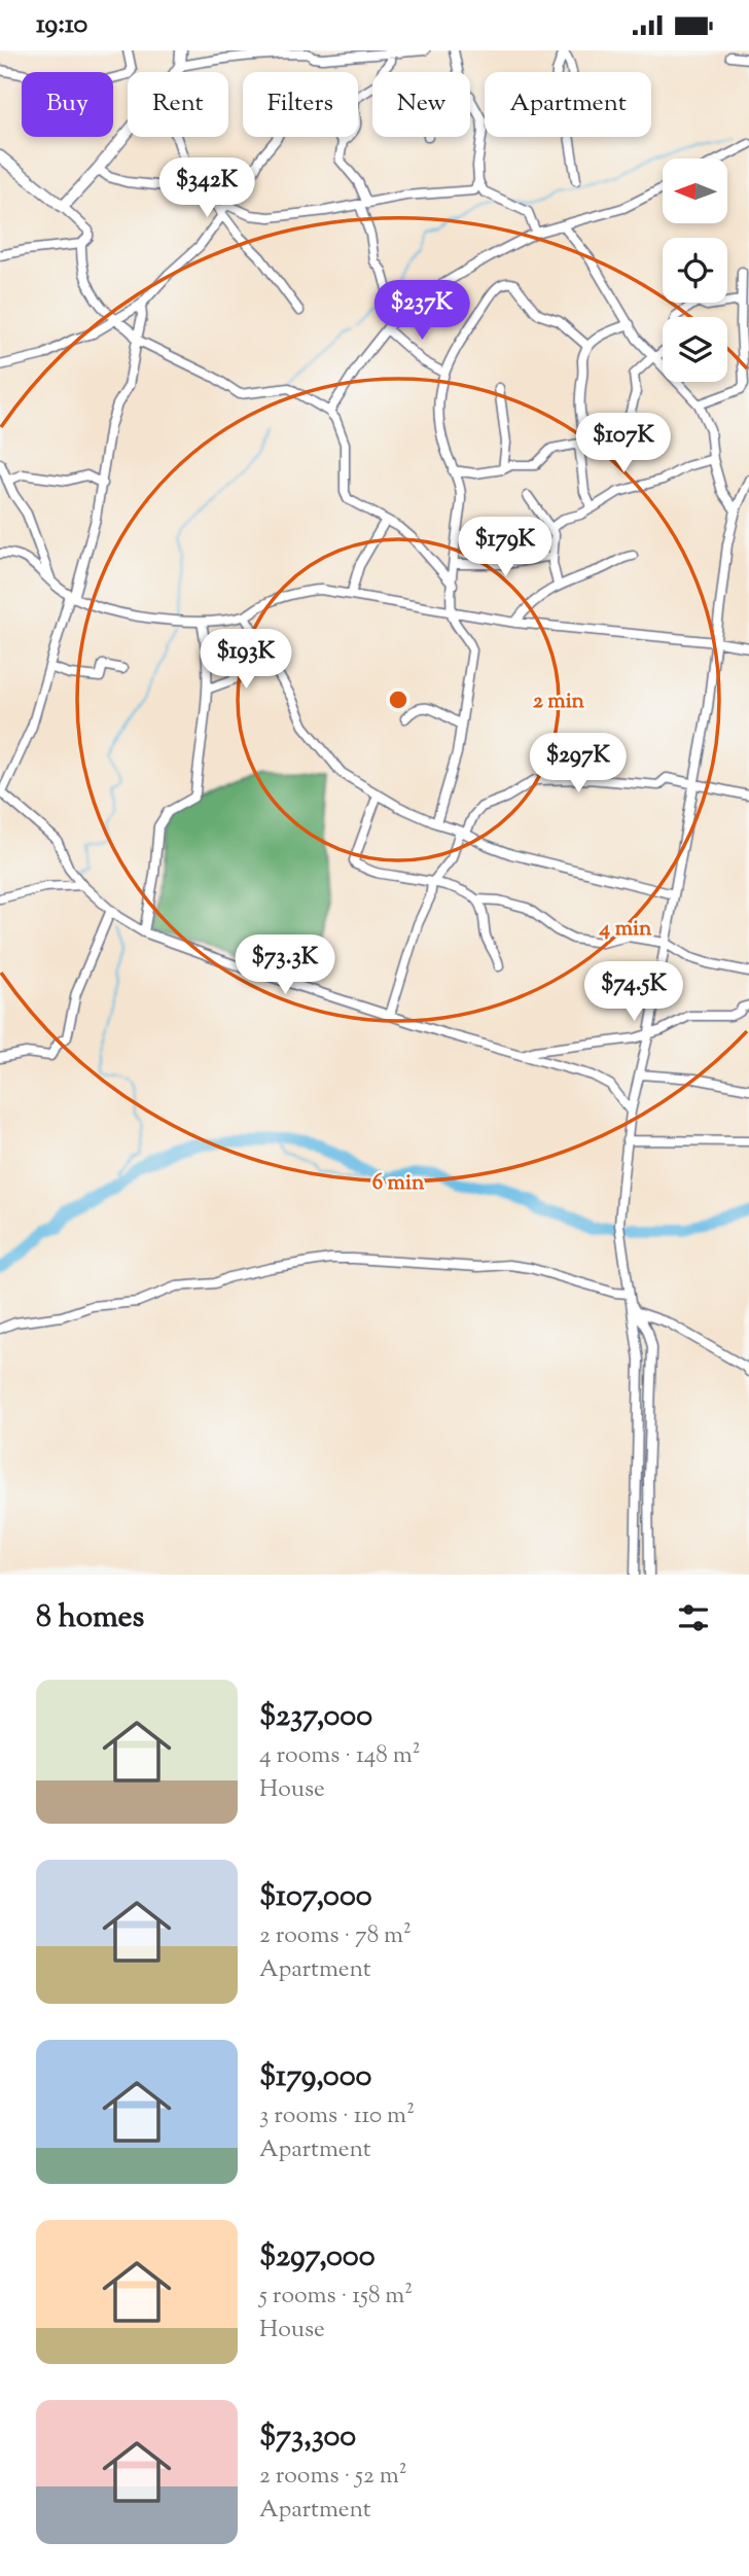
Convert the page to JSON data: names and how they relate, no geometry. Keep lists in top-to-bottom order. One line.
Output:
{"north":"left","page":{"status":"19:10","chip":["Buy","Rent","Filters","New","Apartment"],"price":["$342K","$237K","$107K","$179K","$193K","$297K","$73.3K","$74.5K"],"heading":"8 homes","list":[{"name":"$237,000","note":"4 rooms · 148 m² · House"},{"name":"$107,000","note":"2 rooms · 78 m² · Apartment"},{"name":"$179,000","note":"3 rooms · 110 m² · Apartment"},{"name":"$297,000","note":"5 rooms · 158 m² · House"},{"name":"$73,300","note":"2 rooms · 52 m² · Apartment"}]},"rings":["2 min","4 min","6 min"]}
